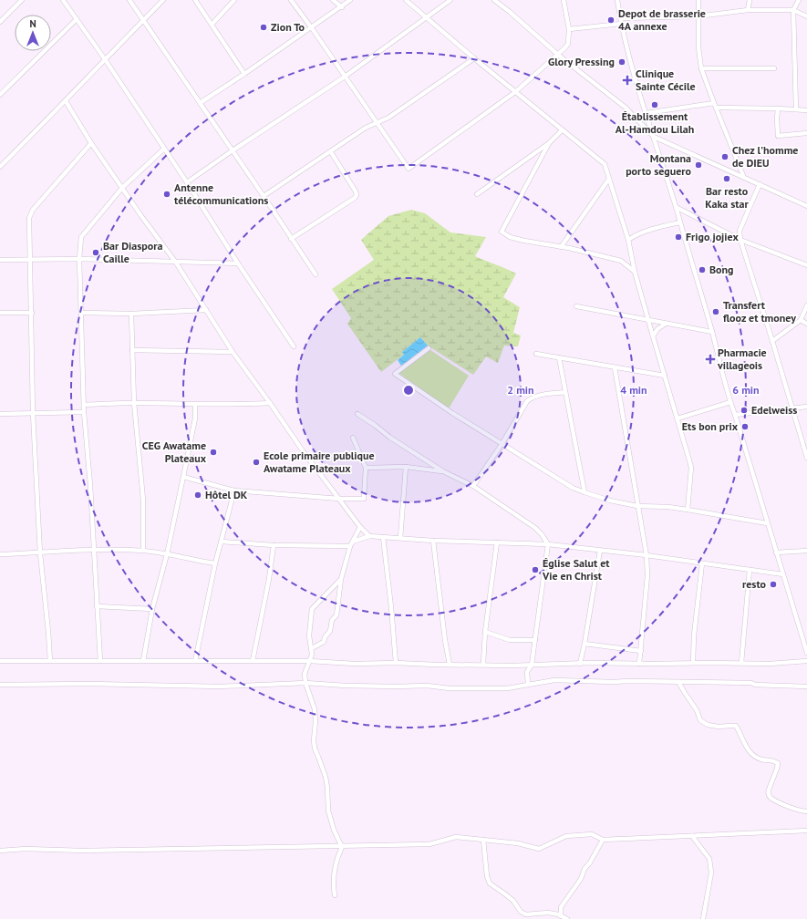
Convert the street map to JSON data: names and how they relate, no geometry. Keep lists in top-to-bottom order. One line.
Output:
{"places":{"other":["Depot de brasserie 4A annexe","Zion To","Glory Pressing","Établissement Al-Hamdou Lilah","Chez l'homme de DIEU","Montana porto seguero","Bar resto Kaka star","Antenne télécommunications","Frigo jojiex","Bar Diaspora Caille","Bong","Transfert flooz et tmoney","Edelweiss","Ets bon prix","CEG Awatame Plateaux","Ecole primaire publique Awatame Plateaux","Hôtel DK","Église Salut et Vie en Christ","resto"],"health":["Clinique Sainte Cécile","Pharmacie villageois"]},"north":"top","rings":["2 min","4 min","6 min"]}
